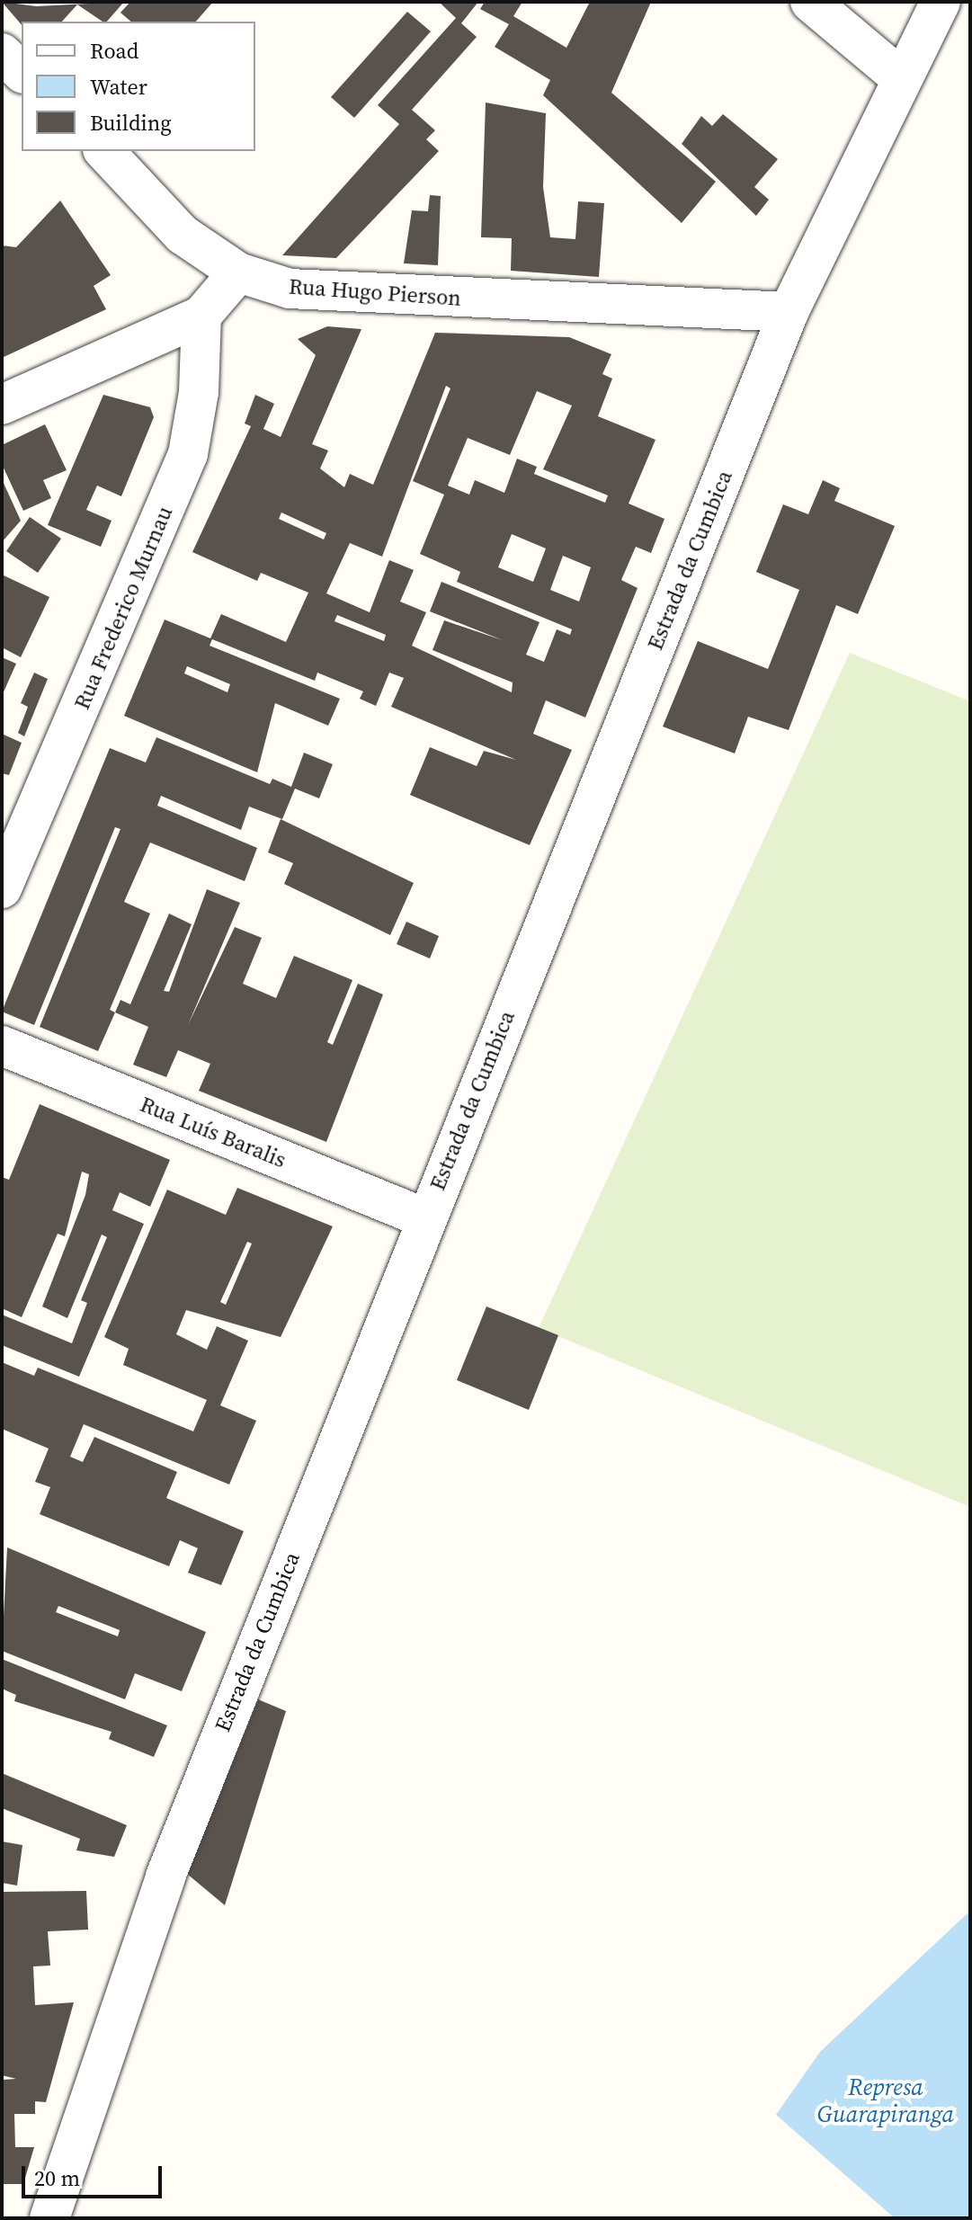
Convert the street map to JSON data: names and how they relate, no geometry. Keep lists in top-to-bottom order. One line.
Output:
{"streets":{"street":["Rua Hugo Pierson","Estrada da Cumbica","Rua Frederico Murnau","Rua Luís Baralis"]},"crossings":[["Rua Hugo Pierson","Estrada da Cumbica"],["Estrada da Cumbica","Rua Luís Baralis"]],"water":["Represa Guarapiranga"],"legend":["Road","Water","Building"],"scale_bar":"20 m"}
